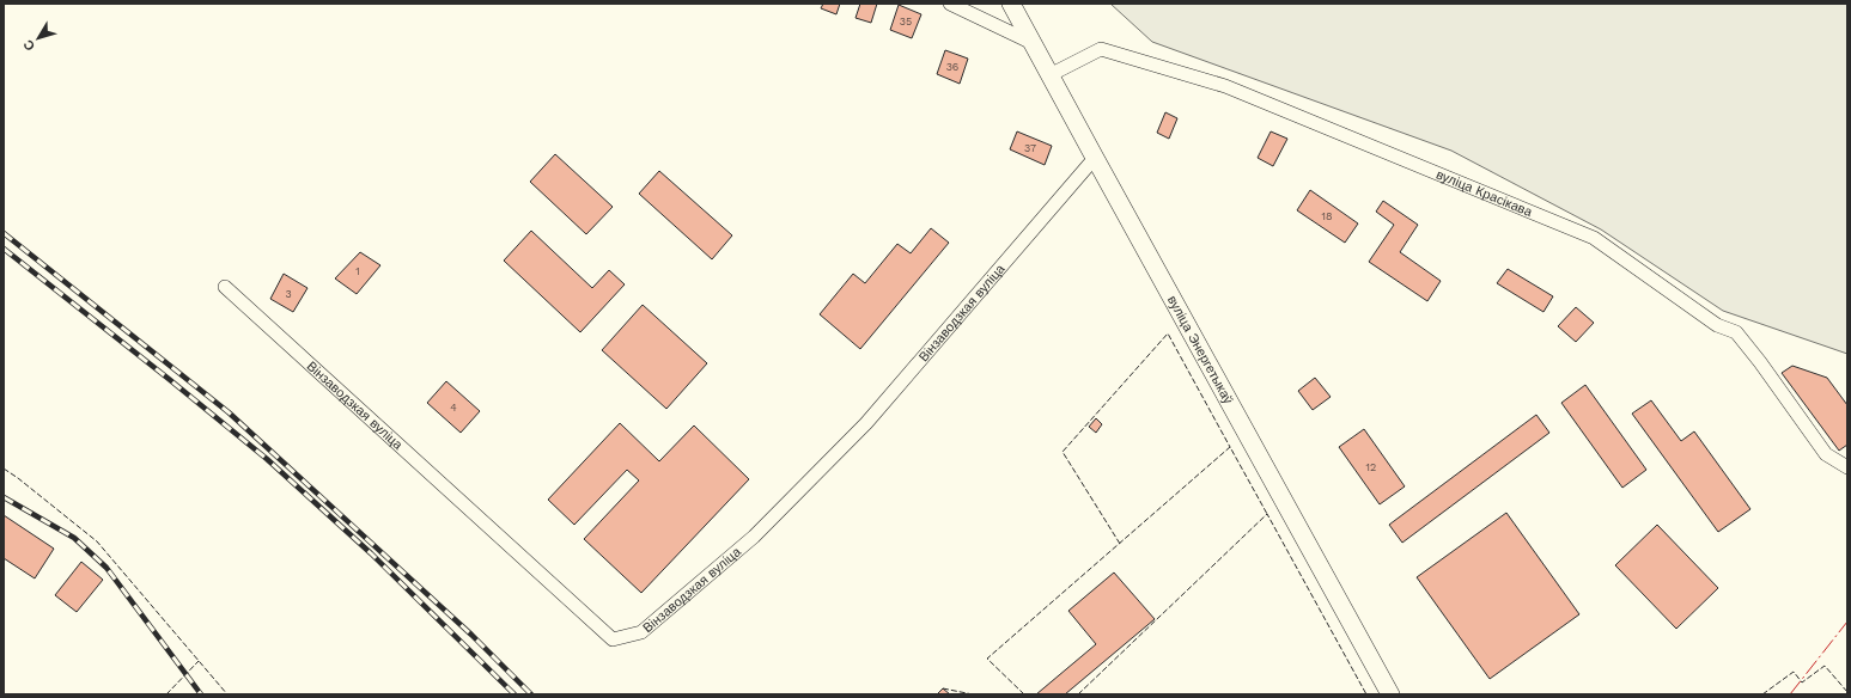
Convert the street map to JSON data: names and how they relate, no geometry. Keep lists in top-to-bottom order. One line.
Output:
{"streets":{"main road":["вуліца Энергетыкаў"],"street":["вуліца Красікава","Вінзаводзкая вуліца"]},"crossings":[["вуліца Красікава","вуліца Энергетыкаў"],["Вінзаводзкая вуліца","вуліца Энергетыкаў"]],"house_numbers":["35","36","37","18","1","3","4","12"],"north":"bottom left"}
